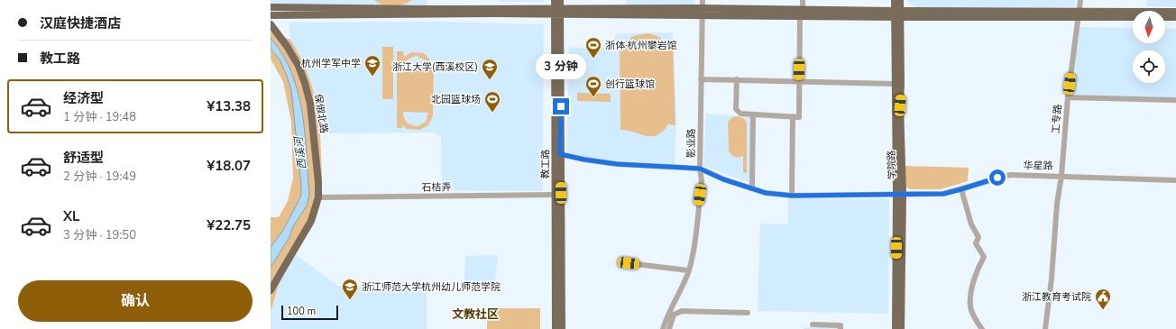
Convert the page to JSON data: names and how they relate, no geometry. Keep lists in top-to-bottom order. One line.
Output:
{"streets":{"main road":["保俶北路","教工路","学院路"],"street":["工专路","影业路","华星路","石桔弄"]},"crossings":[["保俶北路","石桔弄"],["工专路","华星路"],["影业路","华星路"],["教工路","石桔弄"],["学院路","华星路"]],"districts":["文教社区"],"water":["西溪河"],"places":{"sports":["浙体·杭州攀岩馆","创行篮球馆","北园篮球场"],"school or university":["杭州学军中学","浙江大学(西溪校区)","浙江师范大学杭州幼儿师范学院"],"public building":["浙江教育考试院"]},"scale_bar":"100 m","north":"bottom","page":{"banner":["汉庭快捷酒店","教工路"],"bubble":"3 分钟","list":[{"name":"经济型","note":"1 分钟 · 19:48","value":"¥13.38"},{"name":"舒适型","note":"2 分钟 · 19:49","value":"¥18.07"},{"name":"XL","note":"3 分钟 · 19:50","value":"¥22.75"}],"buttons":"确认","scale":"100 m"}}
